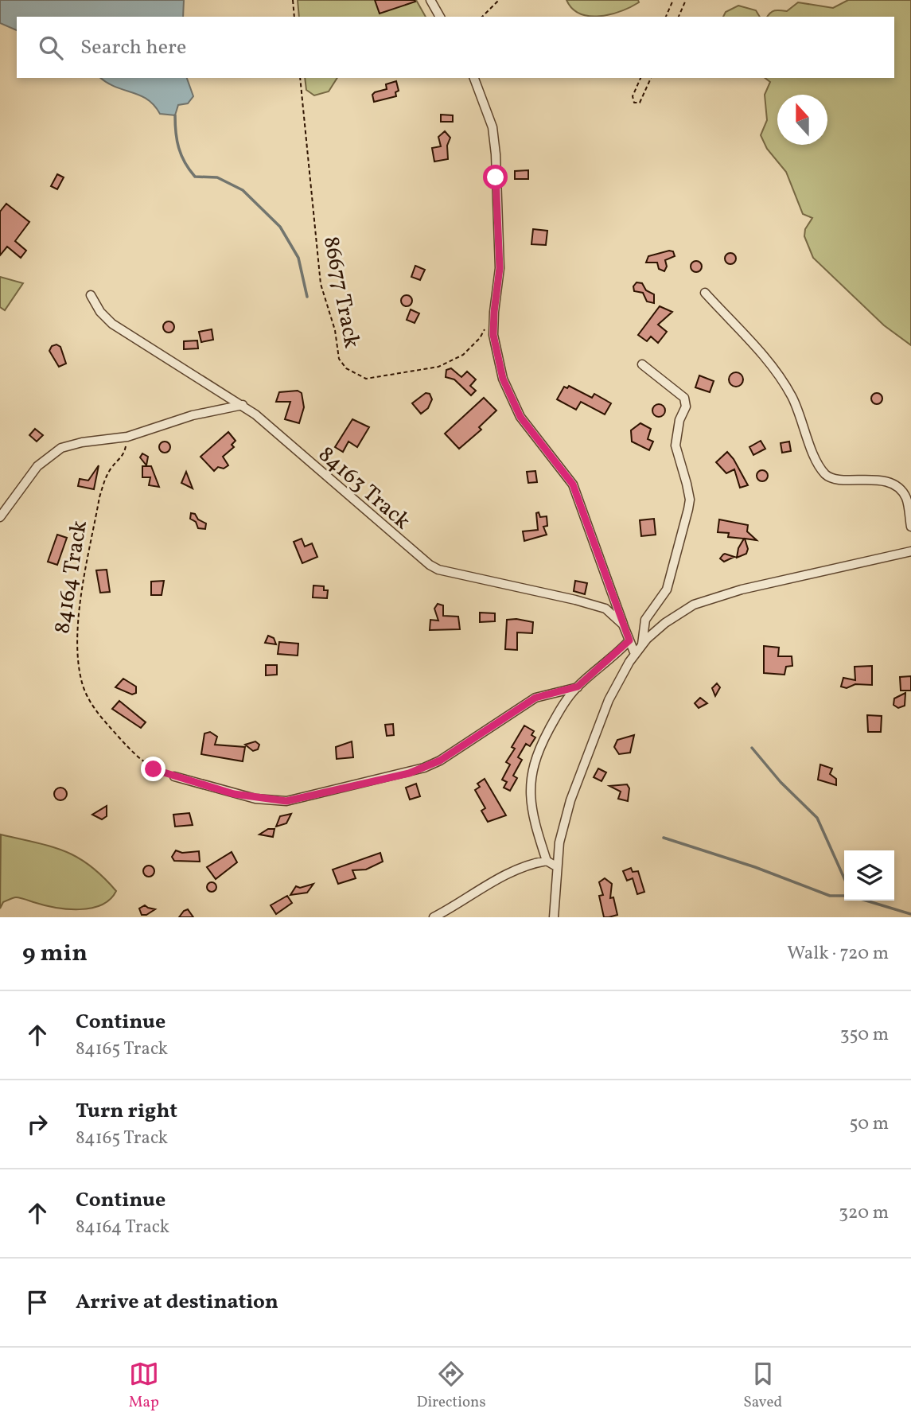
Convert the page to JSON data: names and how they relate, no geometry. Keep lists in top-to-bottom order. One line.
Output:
{"streets":{"street":["84163 Track"],"path":["86677 Track","84164 Track"]},"north":"top","page":{"search":"Search here","heading":["9 min","Walk · 720 m"],"list":[["Continue","84165 Track","350 m"],["Turn right","84165 Track","50 m"],["Continue","84164 Track","320 m"],"Arrive at destination"],"nav":["Map","Directions","Saved"]}}
